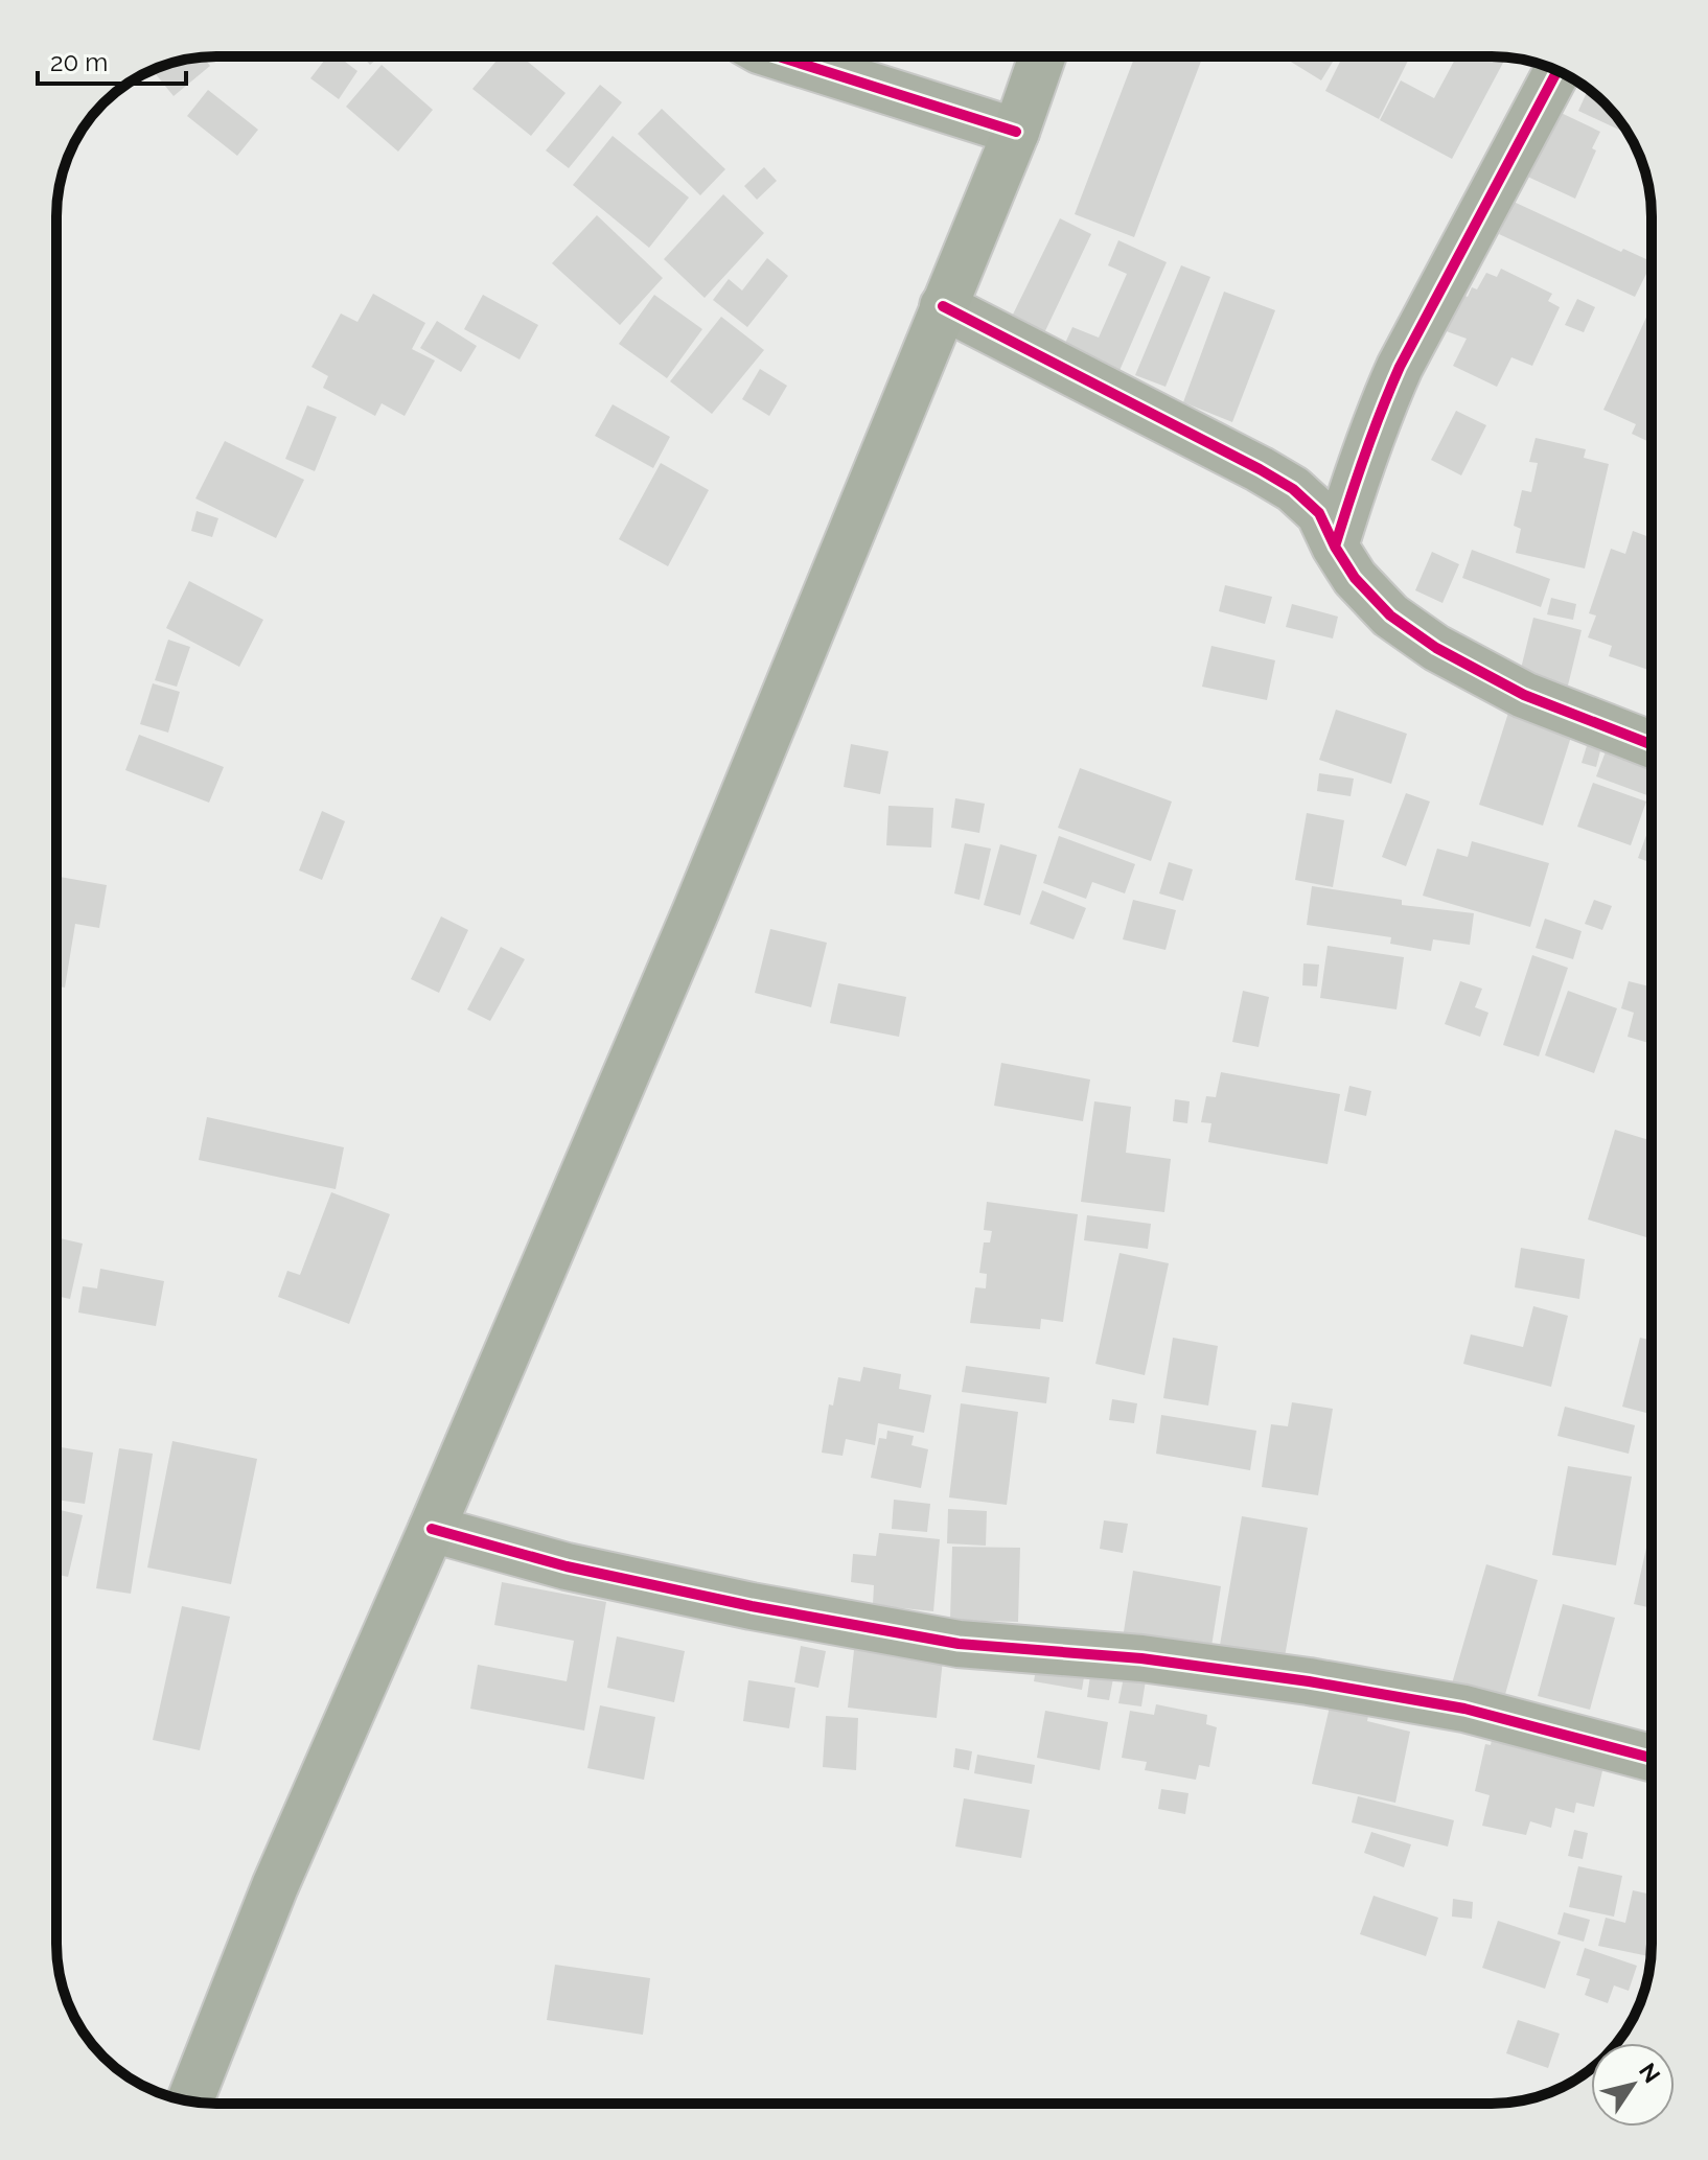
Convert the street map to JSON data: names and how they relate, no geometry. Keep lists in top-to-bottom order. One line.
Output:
{"scale_bar":"20 m","north":"top right"}
